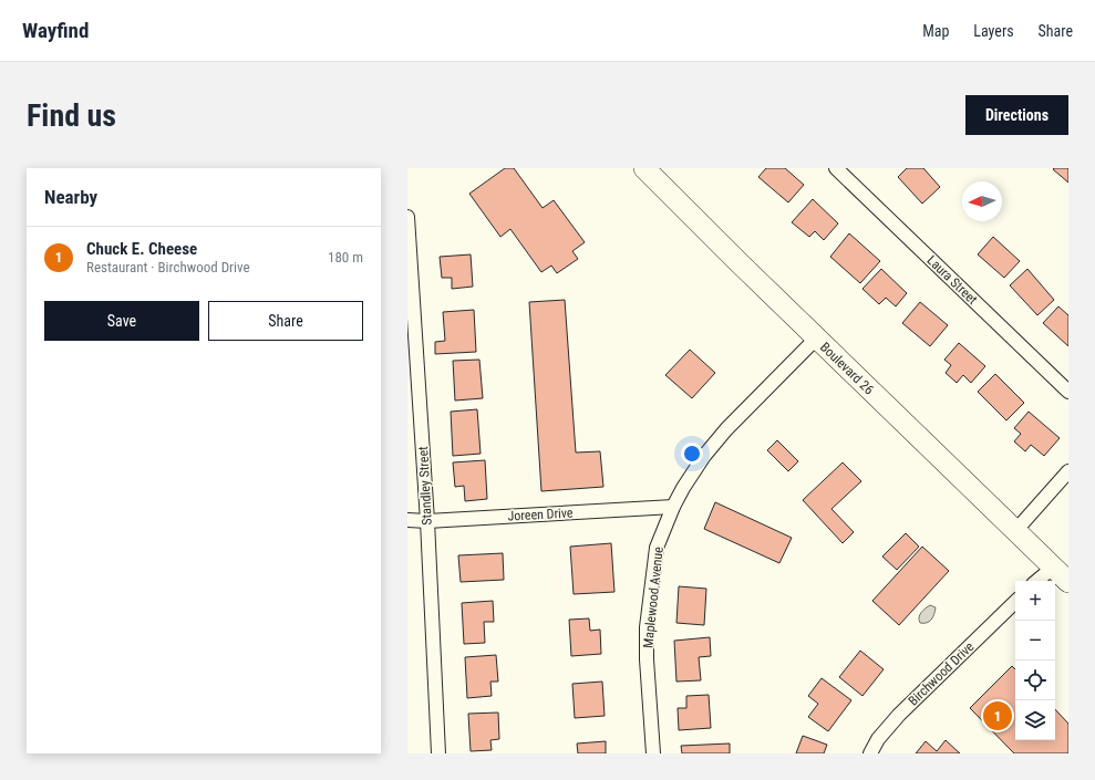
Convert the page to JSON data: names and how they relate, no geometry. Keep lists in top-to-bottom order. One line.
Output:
{"streets":{"main road":["Boulevard 26"],"street":["Laura Street","Standley Street","Joreen Drive","Maplewood Avenue","Birchwood Drive"]},"crossings":[["Boulevard 26","Maplewood Avenue"],["Standley Street","Joreen Drive"],["Joreen Drive","Maplewood Avenue"]],"north":"left","page":{"header":"Wayfind","nav":["Map","Layers","Share"],"buttons":["Directions",["Save","Share"]],"title":"Find us","heading":"Nearby","list":[{"mark":"1","name":"Chuck E. Cheese","note":"Restaurant · Birchwood Drive","value":"180 m"}],"map_buttons":["+","−"],"pins":"1"}}
